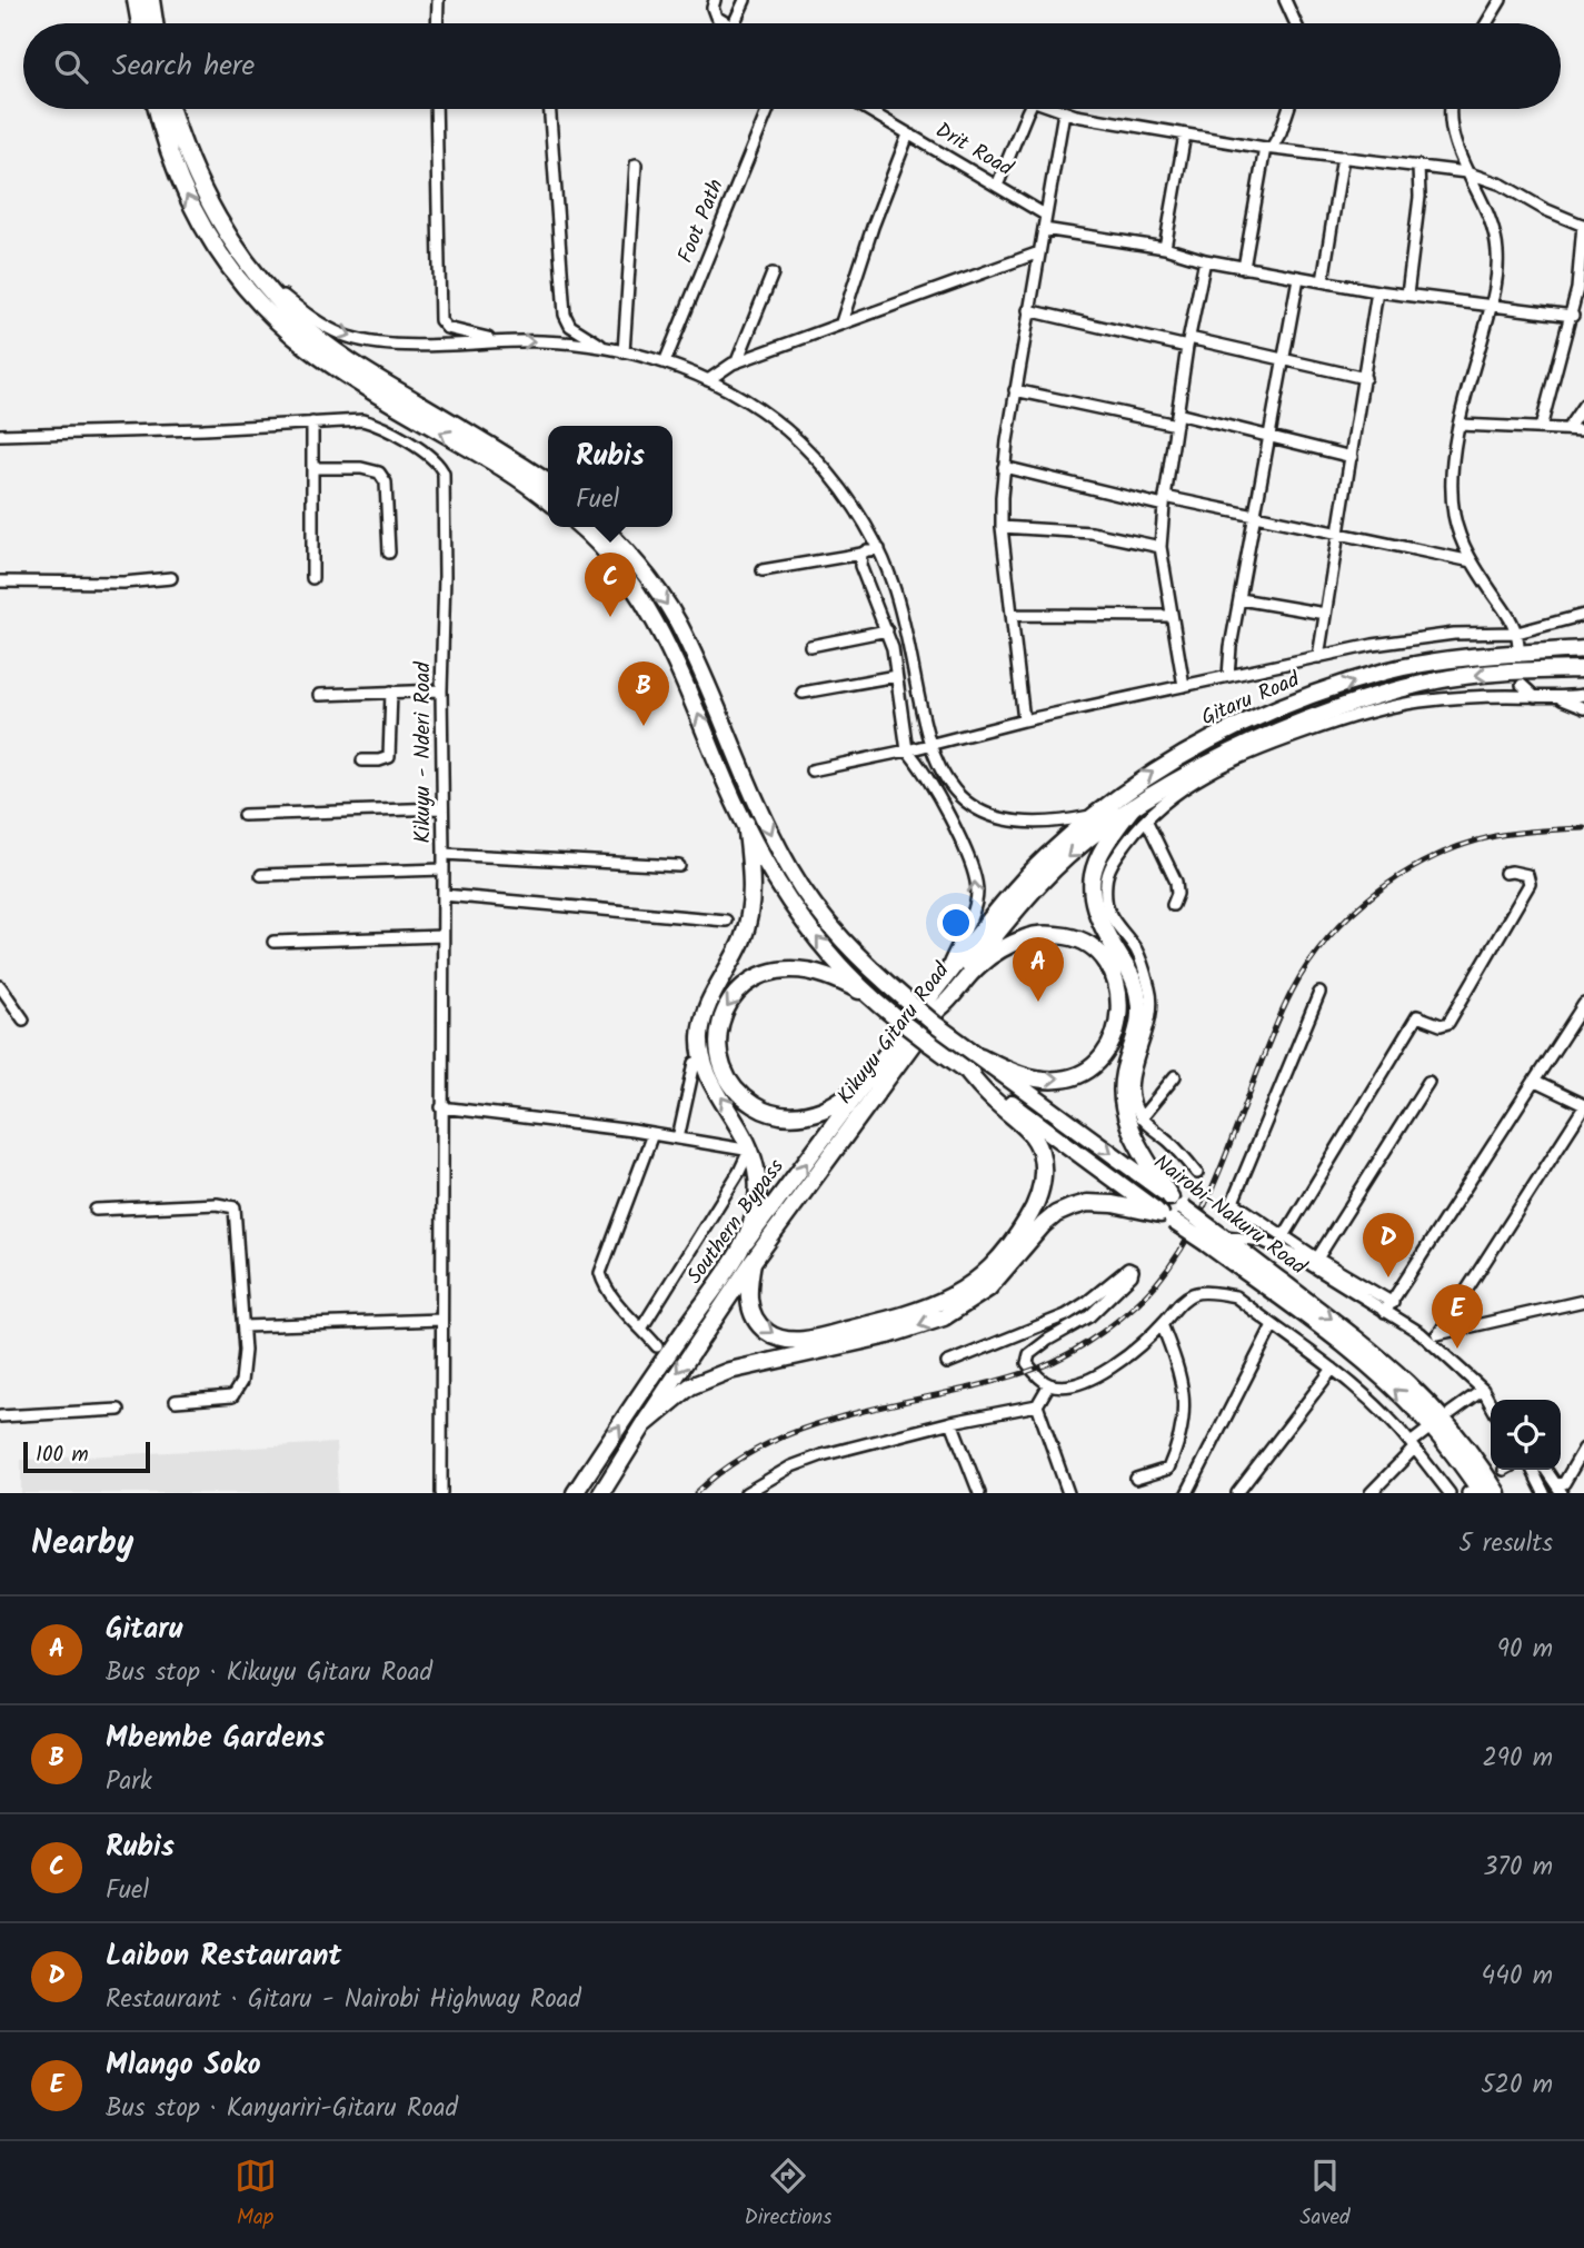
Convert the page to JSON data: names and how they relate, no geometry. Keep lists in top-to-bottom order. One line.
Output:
{"streets":{"main road":["Gitaru Road","Kikuyu Gitaru Road","Nairobi-Nakuru Road","Southern Bypass"],"street":["Drit Road","Foot Path","Kikuyu - Nderi Road"]},"crossings":[["Gitaru Road","Kikuyu Gitaru Road"],["Gitaru Road","Southern Bypass"],["Kikuyu Gitaru Road","Nairobi-Nakuru Road"],["Kikuyu Gitaru Road","Southern Bypass"]],"one_way":["Kikuyu Gitaru Road"],"scale_bar":"100 m","page":{"search":"Search here","popup":["Rubis","Fuel"],"pins":["C","B","A","D","E"],"scale":"100 m","heading":["Nearby","5 results"],"list":[{"mark":"A","name":"Gitaru","note":"Bus stop · Kikuyu Gitaru Road","value":"90 m"},{"mark":"B","name":"Mbembe Gardens","note":"Park","value":"290 m"},{"mark":"C","name":"Rubis","note":"Fuel","value":"370 m"},{"mark":"D","name":"Laibon Restaurant","note":"Restaurant · Gitaru - Nairobi Highway Road","value":"440 m"},{"mark":"E","name":"Mlango Soko","note":"Bus stop · Kanyariri-Gitaru Road","value":"520 m"}],"nav":["Map","Directions","Saved"]}}
